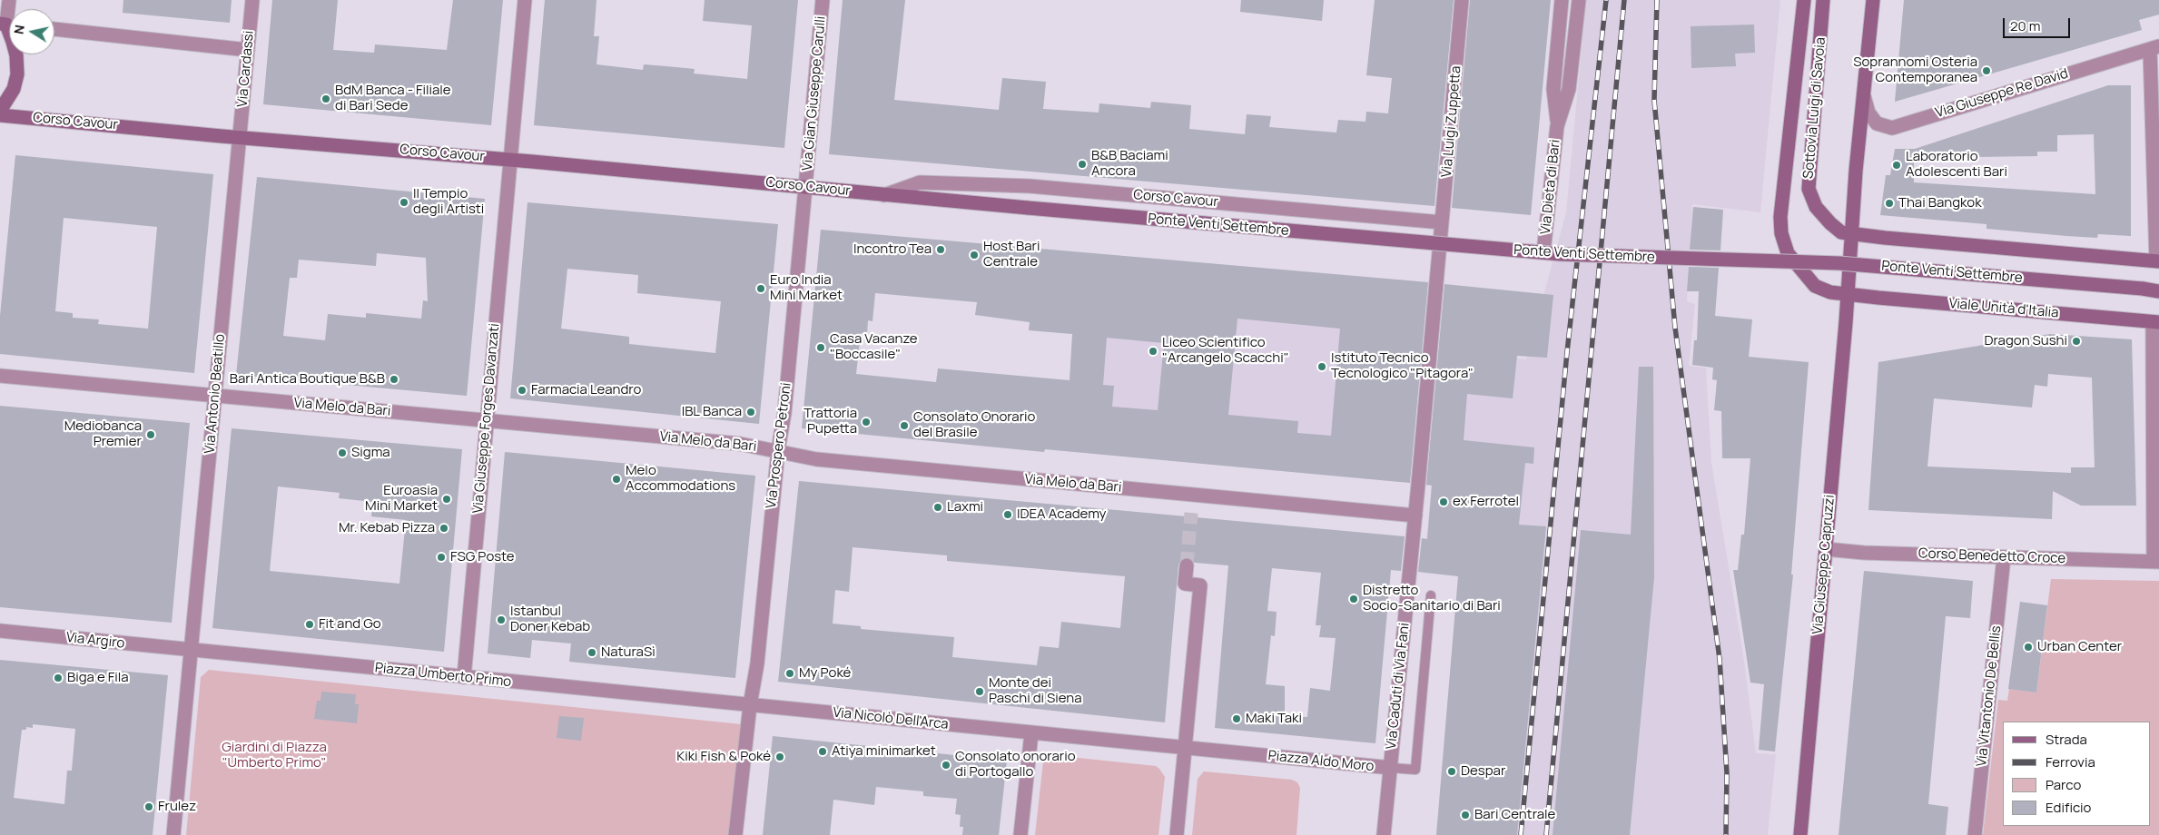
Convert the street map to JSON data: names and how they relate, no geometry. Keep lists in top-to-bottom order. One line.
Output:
{"streets":{"main road":["Sottovia Luigi di Savoia","Corso Cavour","Ponte Venti Settembre","Viale Unità d'Italia","Via Giuseppe Capruzzi"],"street":["Via Cardassi","Via Gian Giuseppe Carulli","Via Giuseppe Re David","Via Luigi Zuppetta","Via Dieta di Bari","Via Antonio Beatillo","Via Melo da Bari","Via Giuseppe Forges Davanzati","Via Prospero Petroni","Corso Benedetto Croce","Via Argiro","Piazza Umberto Primo","Via Caduti di Via Fani","Via Vitantonio De Bellis","Via Nicolò Dell'Arca","Piazza Aldo Moro"]},"crossings":[["Via Cardassi","Corso Cavour"],["Via Cardassi","Via Antonio Beatillo"],["Via Gian Giuseppe Carulli","Corso Cavour"],["Via Gian Giuseppe Carulli","Via Prospero Petroni"],["Via Giuseppe Re David","Via Giuseppe Capruzzi"],["Sottovia Luigi di Savoia","Viale Unità d'Italia"],["Sottovia Luigi di Savoia","Via Giuseppe Capruzzi"],["Corso Cavour","Via Luigi Zuppetta"],["Corso Cavour","Ponte Venti Settembre"],["Corso Cavour","Via Antonio Beatillo"],["Corso Cavour","Via Giuseppe Forges Davanzati"],["Corso Cavour","Via Prospero Petroni"],["Via Luigi Zuppetta","Via Dieta di Bari"],["Via Luigi Zuppetta","Via Caduti di Via Fani"],["Via Dieta di Bari","Via Caduti di Via Fani"],["Viale Unità d'Italia","Via Giuseppe Capruzzi"],["Via Antonio Beatillo","Via Melo da Bari"],["Via Antonio Beatillo","Via Argiro"],["Via Antonio Beatillo","Piazza Umberto Primo"],["Via Melo da Bari","Via Giuseppe Forges Davanzati"],["Via Melo da Bari","Via Prospero Petroni"],["Via Melo da Bari","Via Caduti di Via Fani"],["Via Giuseppe Forges Davanzati","Piazza Umberto Primo"],["Via Prospero Petroni","Piazza Umberto Primo"],["Via Prospero Petroni","Via Nicolò Dell'Arca"],["Corso Benedetto Croce","Via Giuseppe Capruzzi"],["Corso Benedetto Croce","Via Vitantonio De Bellis"],["Via Argiro","Piazza Umberto Primo"],["Piazza Umberto Primo","Via Nicolò Dell'Arca"],["Via Caduti di Via Fani","Piazza Aldo Moro"],["Via Nicolò Dell'Arca","Piazza Aldo Moro"]],"parks":["Giardini di Piazza \"Umberto Primo\""],"places":["Soprannomi Osteria Contemporanea","BdM Banca - Filiale di Bari Sede","B&B Baciami Ancora","Laboratorio Adolescenti Bari","Il Tempio degli Artisti","Thai Bangkok","Incontro Tea","Host Bari Centrale","Euro India Mini Market","Dragon Sushi","Casa Vacanze \"Boccasile\"","Liceo Scientifico \"Arcangelo Scacchi\"","Istituto Tecnico Tecnologico \"Pitagora\"","Bari Antica Boutique B&B","Farmacia Leandro","IBL Banca","Trattoria Pupetta","Consolato Onorario del Brasile","Mediobanca Premier","Sigma","Melo Accommodations","Euroasia Mini Market","ex Ferrotel","Laxmi","IDEA Academy","Mr. Kebab Pizza","FSG Poste","Distretto Socio-Sanitario di Bari","Istanbul Doner Kebab","Fit and Go","Urban Center","NaturaSì","My Poké","Biga e Fila","Monte dei Paschi di Siena","Maki Taki","Atiya minimarket","Kiki Fish & Poké","Consolato onorario di Portogallo","Despar","Frulez","Bari Centrale"],"legend":["Strada","Ferrovia","Parco","Edificio"],"scale_bar":"20 m","north":"left"}
